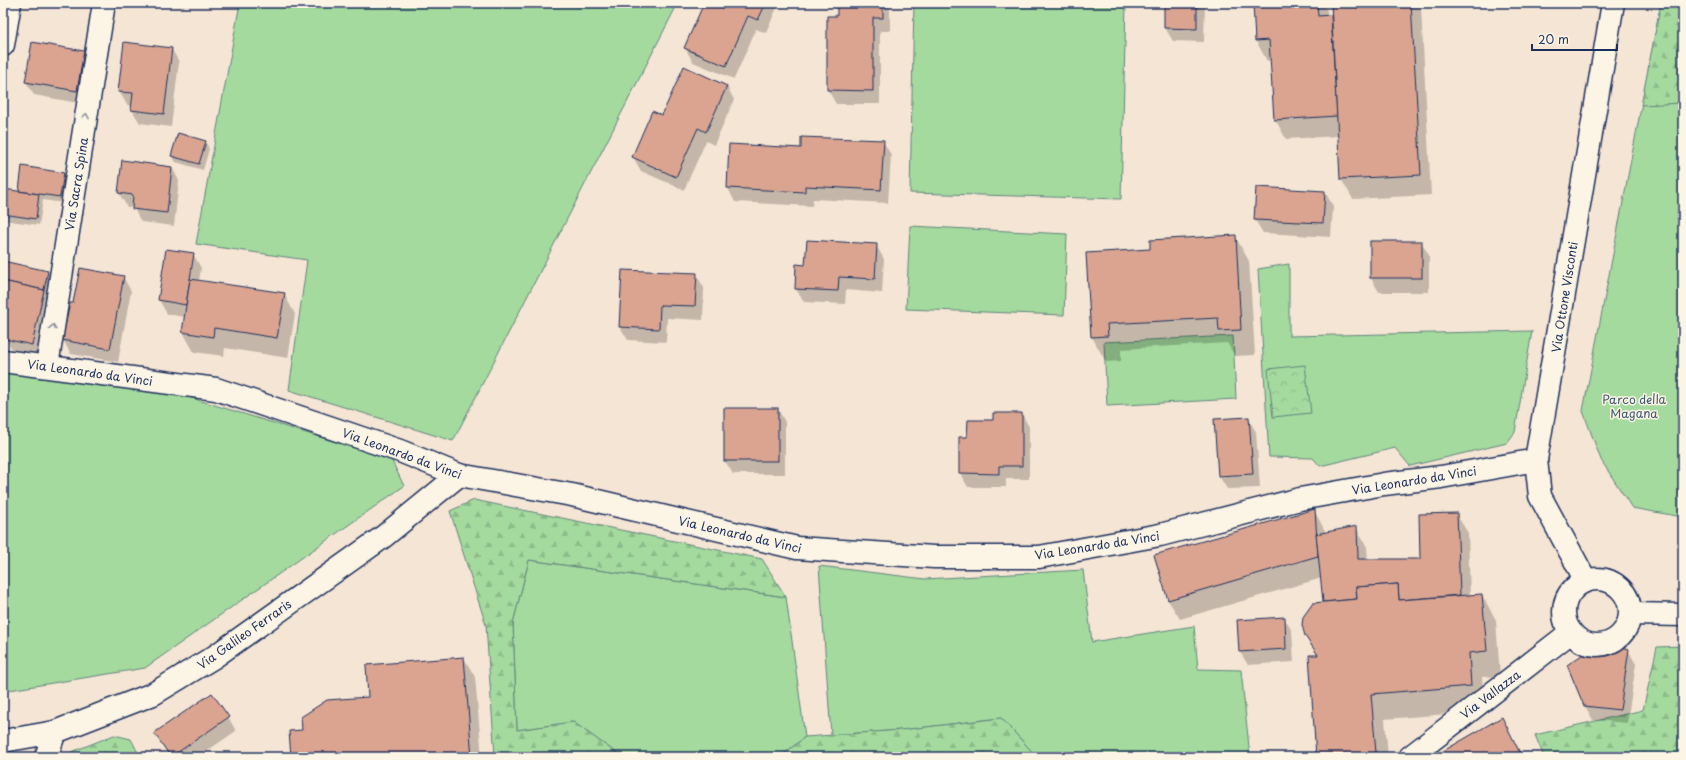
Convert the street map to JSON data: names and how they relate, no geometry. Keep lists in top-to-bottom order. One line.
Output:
{"streets":{"street":["Via Sacra Spina","Via Ottone Visconti","Via Leonardo da Vinci","Via Galileo Ferraris","Via Vallazza"]},"crossings":[["Via Sacra Spina","Via Leonardo da Vinci"],["Via Ottone Visconti","Via Leonardo da Vinci"],["Via Ottone Visconti","Via Vallazza"],["Via Leonardo da Vinci","Via Galileo Ferraris"]],"one_way":["Via Sacra Spina"],"parks":["Parco della Magana"],"scale_bar":"20 m"}
